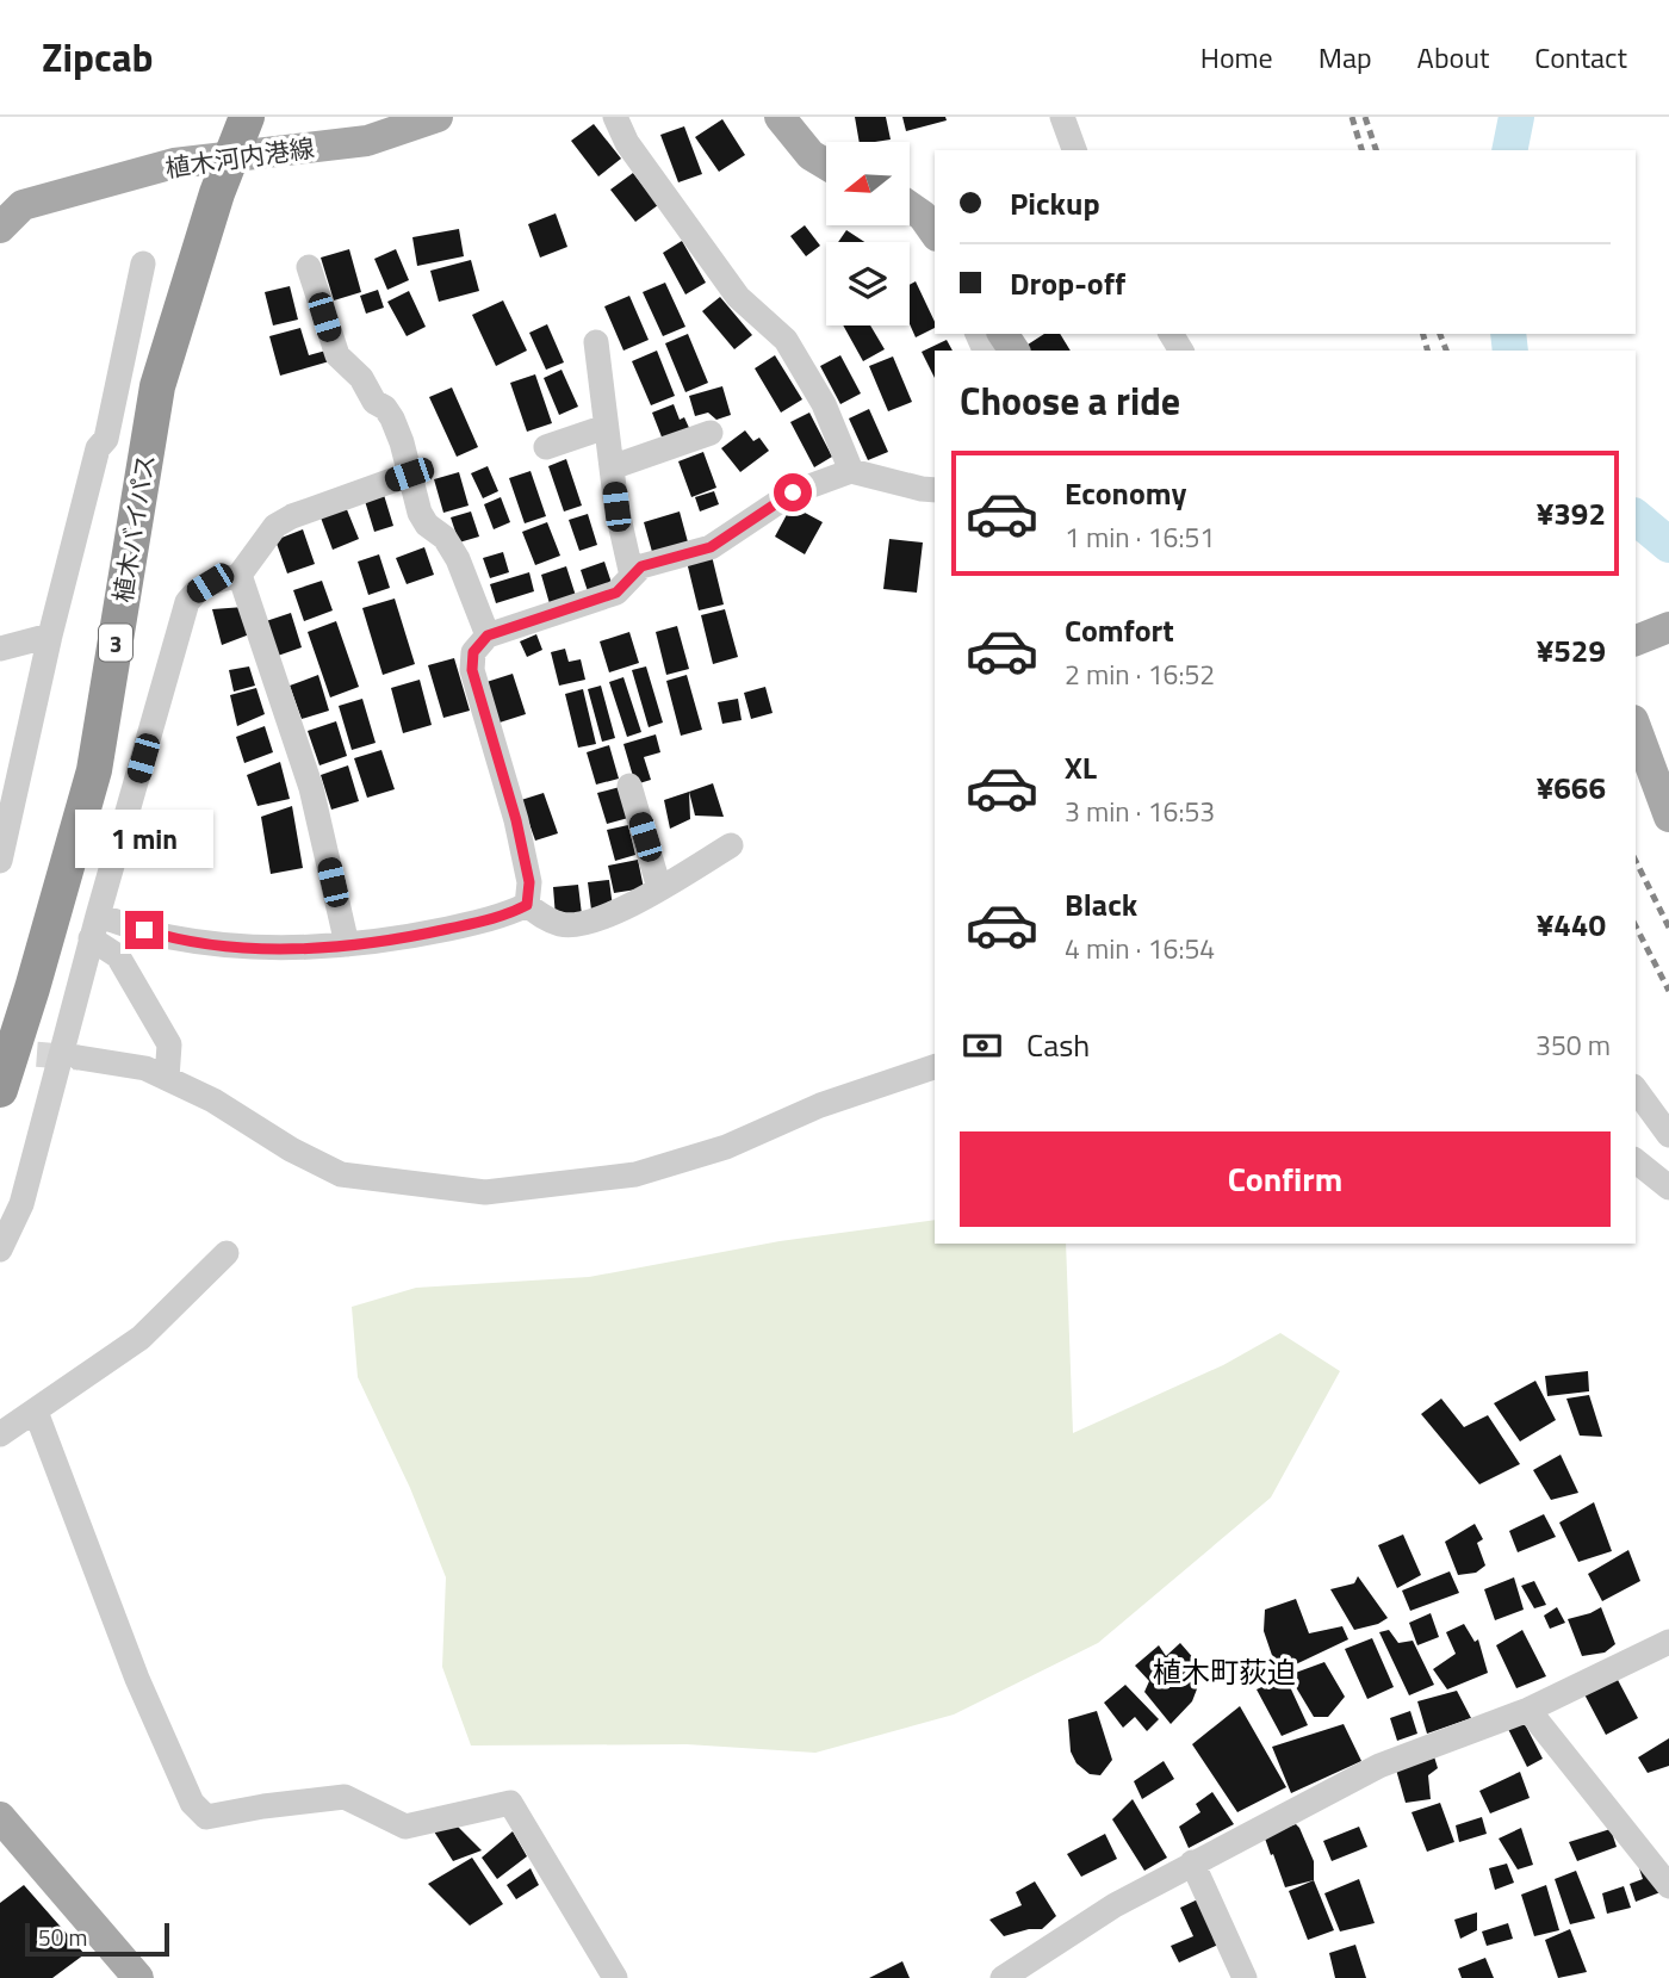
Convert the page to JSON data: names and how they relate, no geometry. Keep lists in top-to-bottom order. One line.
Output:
{"streets":{"highway":["植木バイパス","3"],"main road":["植木河内港線"]},"districts":["植木町荻迫"],"scale_bar":"50 m","north":"left","page":{"header":"Zipcab","nav":["Home","Map","About","Contact"],"banner":["Pickup","Drop-off"],"heading":"Choose a ride","list":[{"name":"Economy","note":"1 min · 16:51","value":"¥392"},{"name":"Comfort","note":"2 min · 16:52","value":"¥529"},{"name":"XL","note":"3 min · 16:53","value":"¥666"},{"name":"Black","note":"4 min · 16:54","value":"¥440"}],"bubble":"1 min","pay":["Cash","350 m"],"buttons":"Confirm","scale":"50 m"}}
